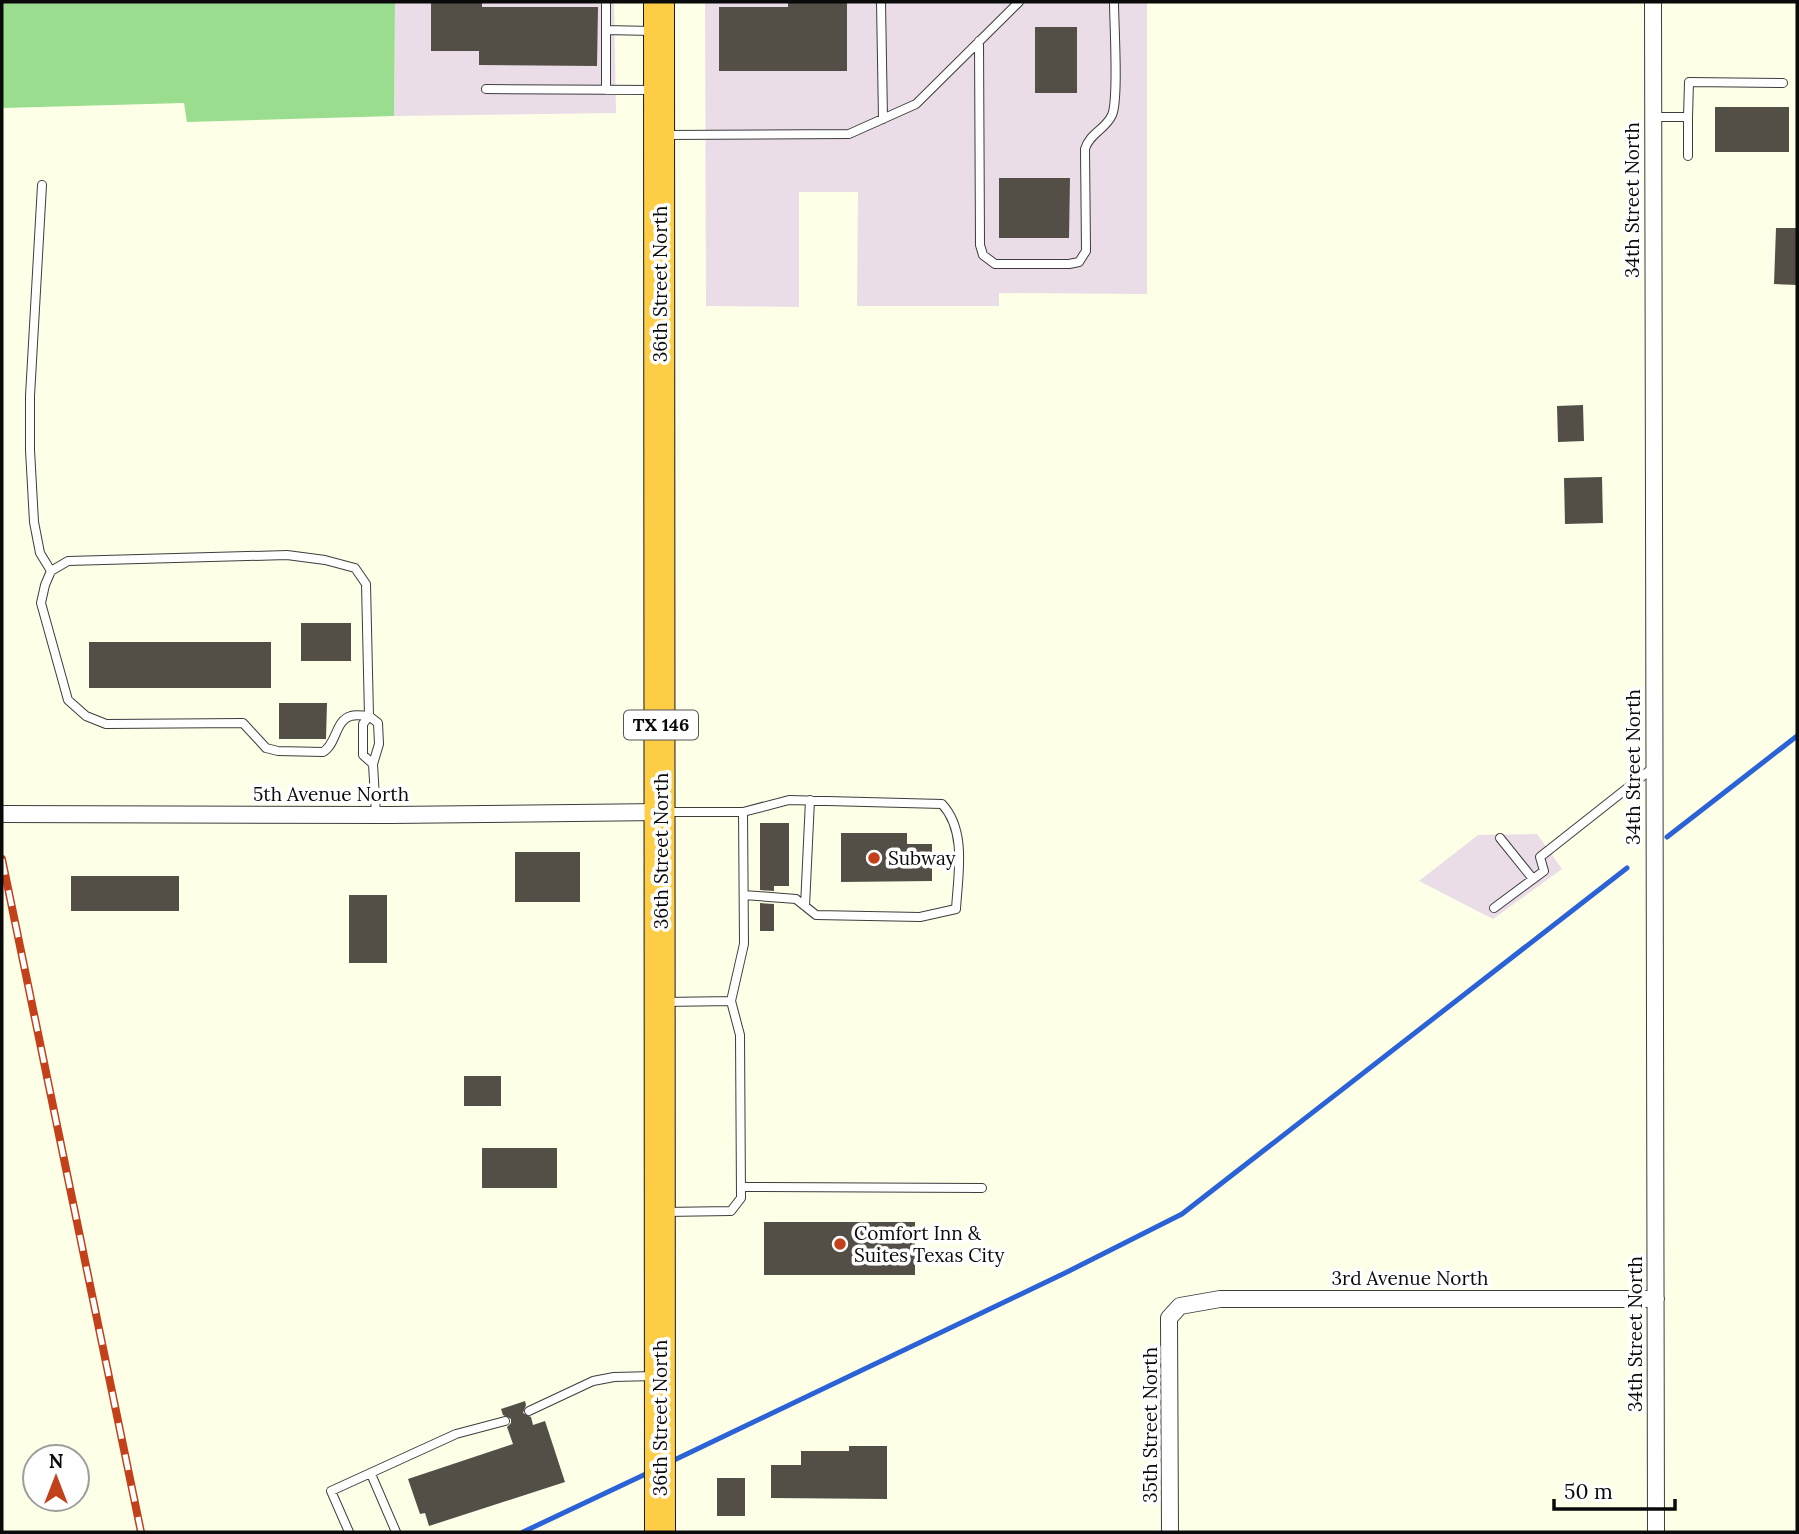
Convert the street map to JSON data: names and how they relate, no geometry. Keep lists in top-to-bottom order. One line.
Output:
{"streets":{"highway":["36th Street North","TX 146"],"street":["34th Street North","5th Avenue North","3rd Avenue North","35th Street North"]},"crossings":[["34th Street North","3rd Avenue North"],["36th Street North","5th Avenue North"],["3rd Avenue North","35th Street North"]],"places":["Subway","Comfort Inn & Suites Texas City"],"scale_bar":"50 m","north":"top"}
